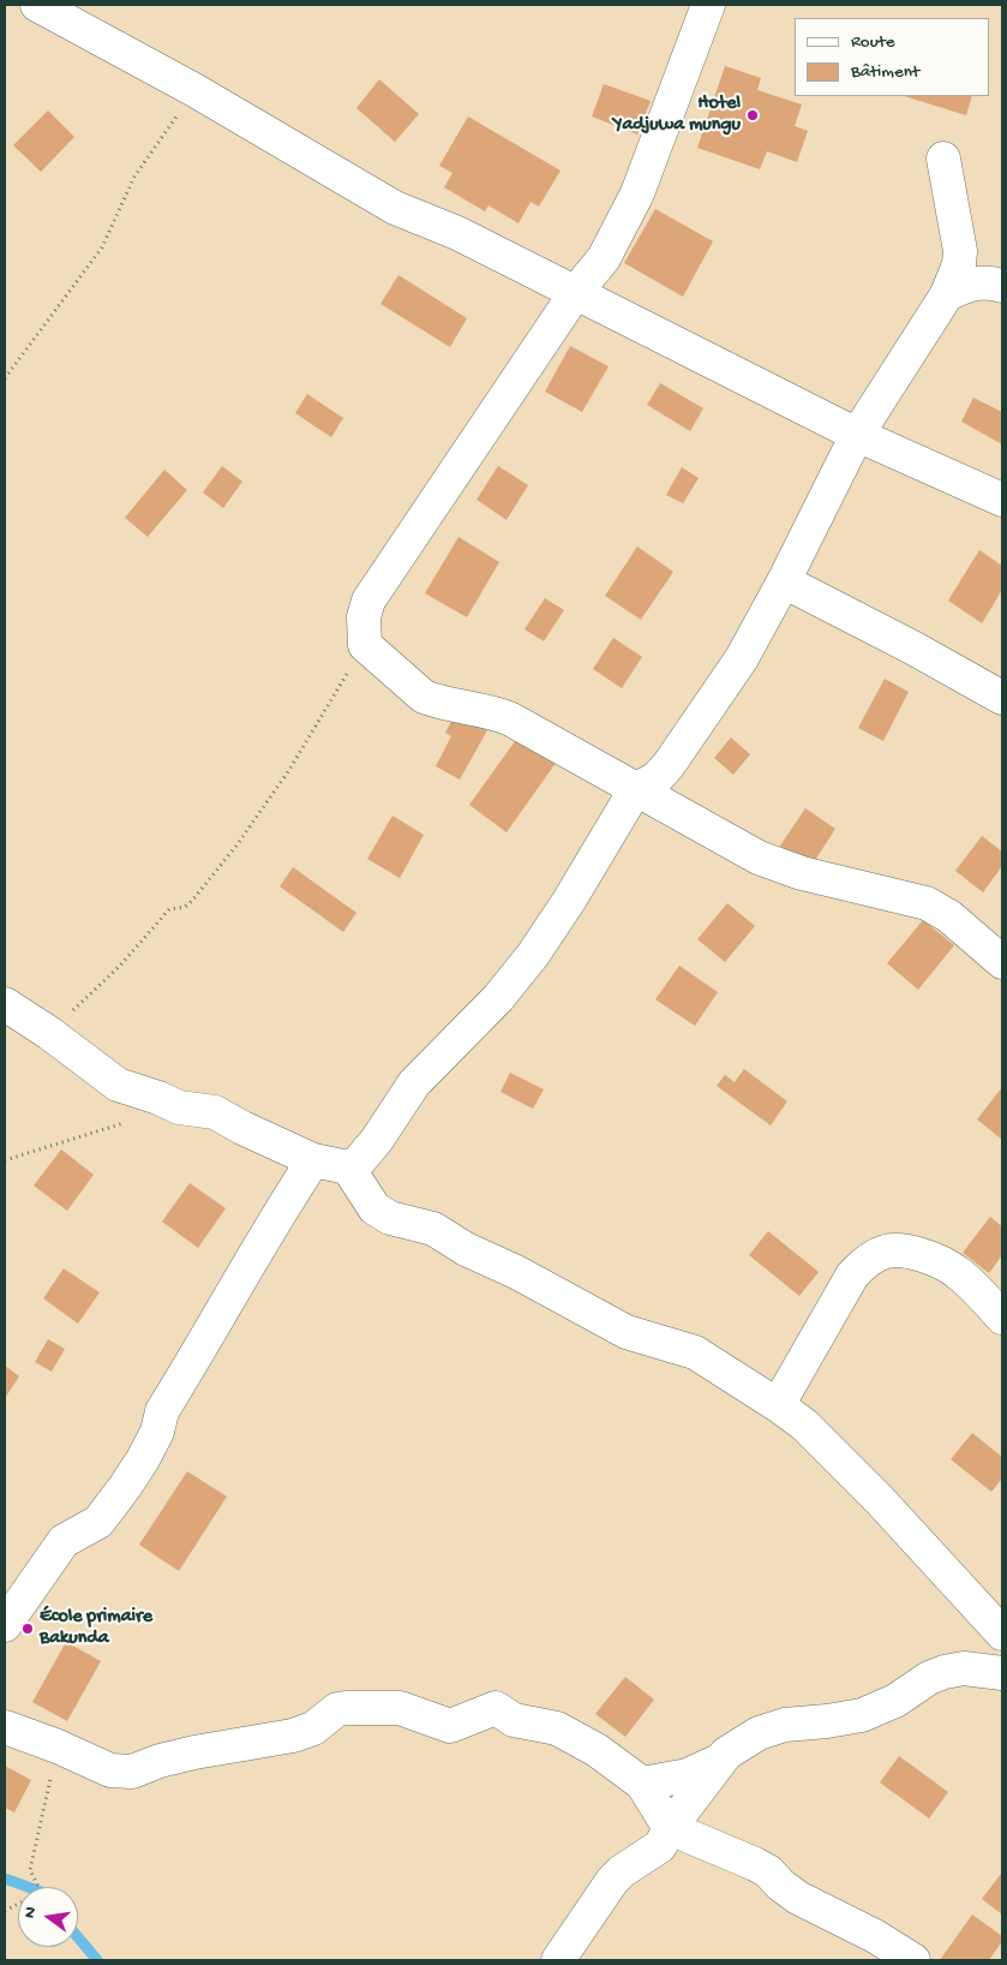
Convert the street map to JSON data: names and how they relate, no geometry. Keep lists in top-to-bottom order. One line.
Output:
{"places":["Hotel Yadjuwa mungu","École primaire Bakunda"],"legend":["Route","Bâtiment"],"north":"left"}
